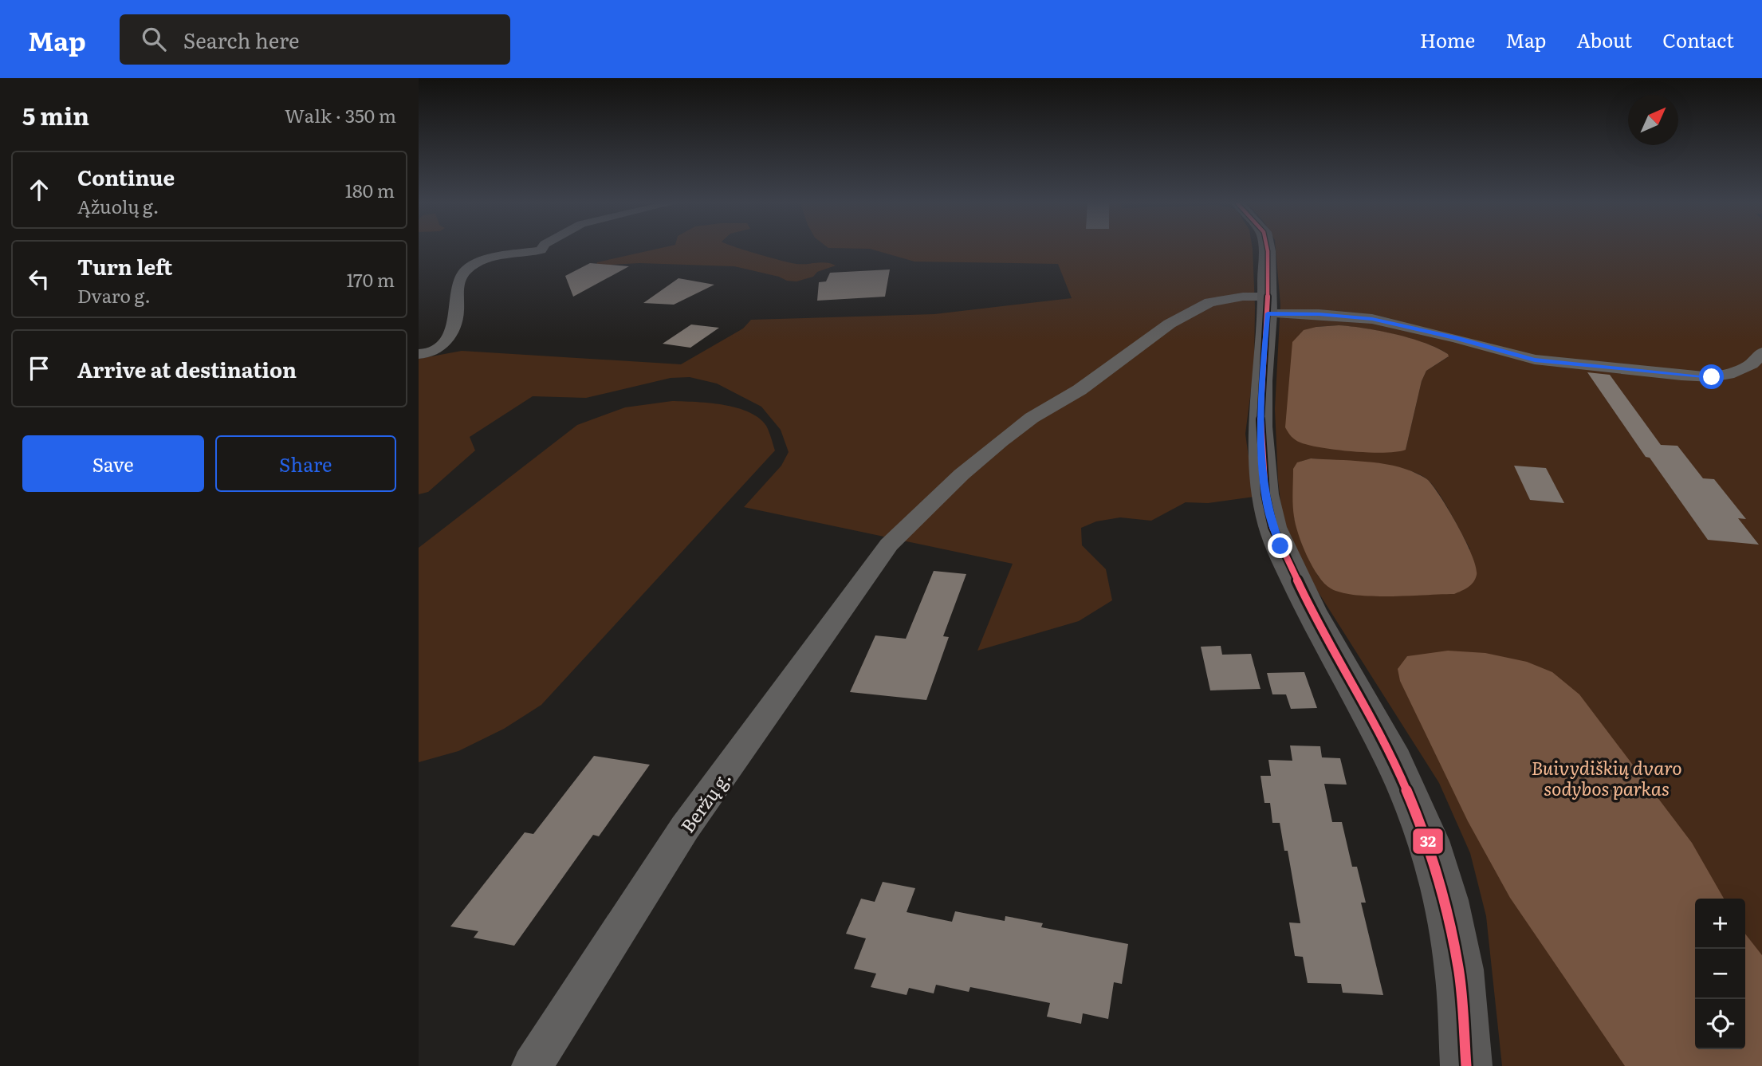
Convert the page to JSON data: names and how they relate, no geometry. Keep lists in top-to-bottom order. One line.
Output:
{"streets":{"street":["Beržų g."]},"parks":["Buivydiškių dvaro sodybos parkas"],"lines":["transit line 32"],"north":"top right","page":{"header":"Map","search":"Search here","nav":["Home","Map","About","Contact"],"heading":["5 min","Walk · 350 m"],"list":[["Continue","Ąžuolų g.","180 m"],["Turn left","Dvaro g.","170 m"],"Arrive at destination"],"buttons":["Save","Share"],"map_buttons":["+","−"]}}
